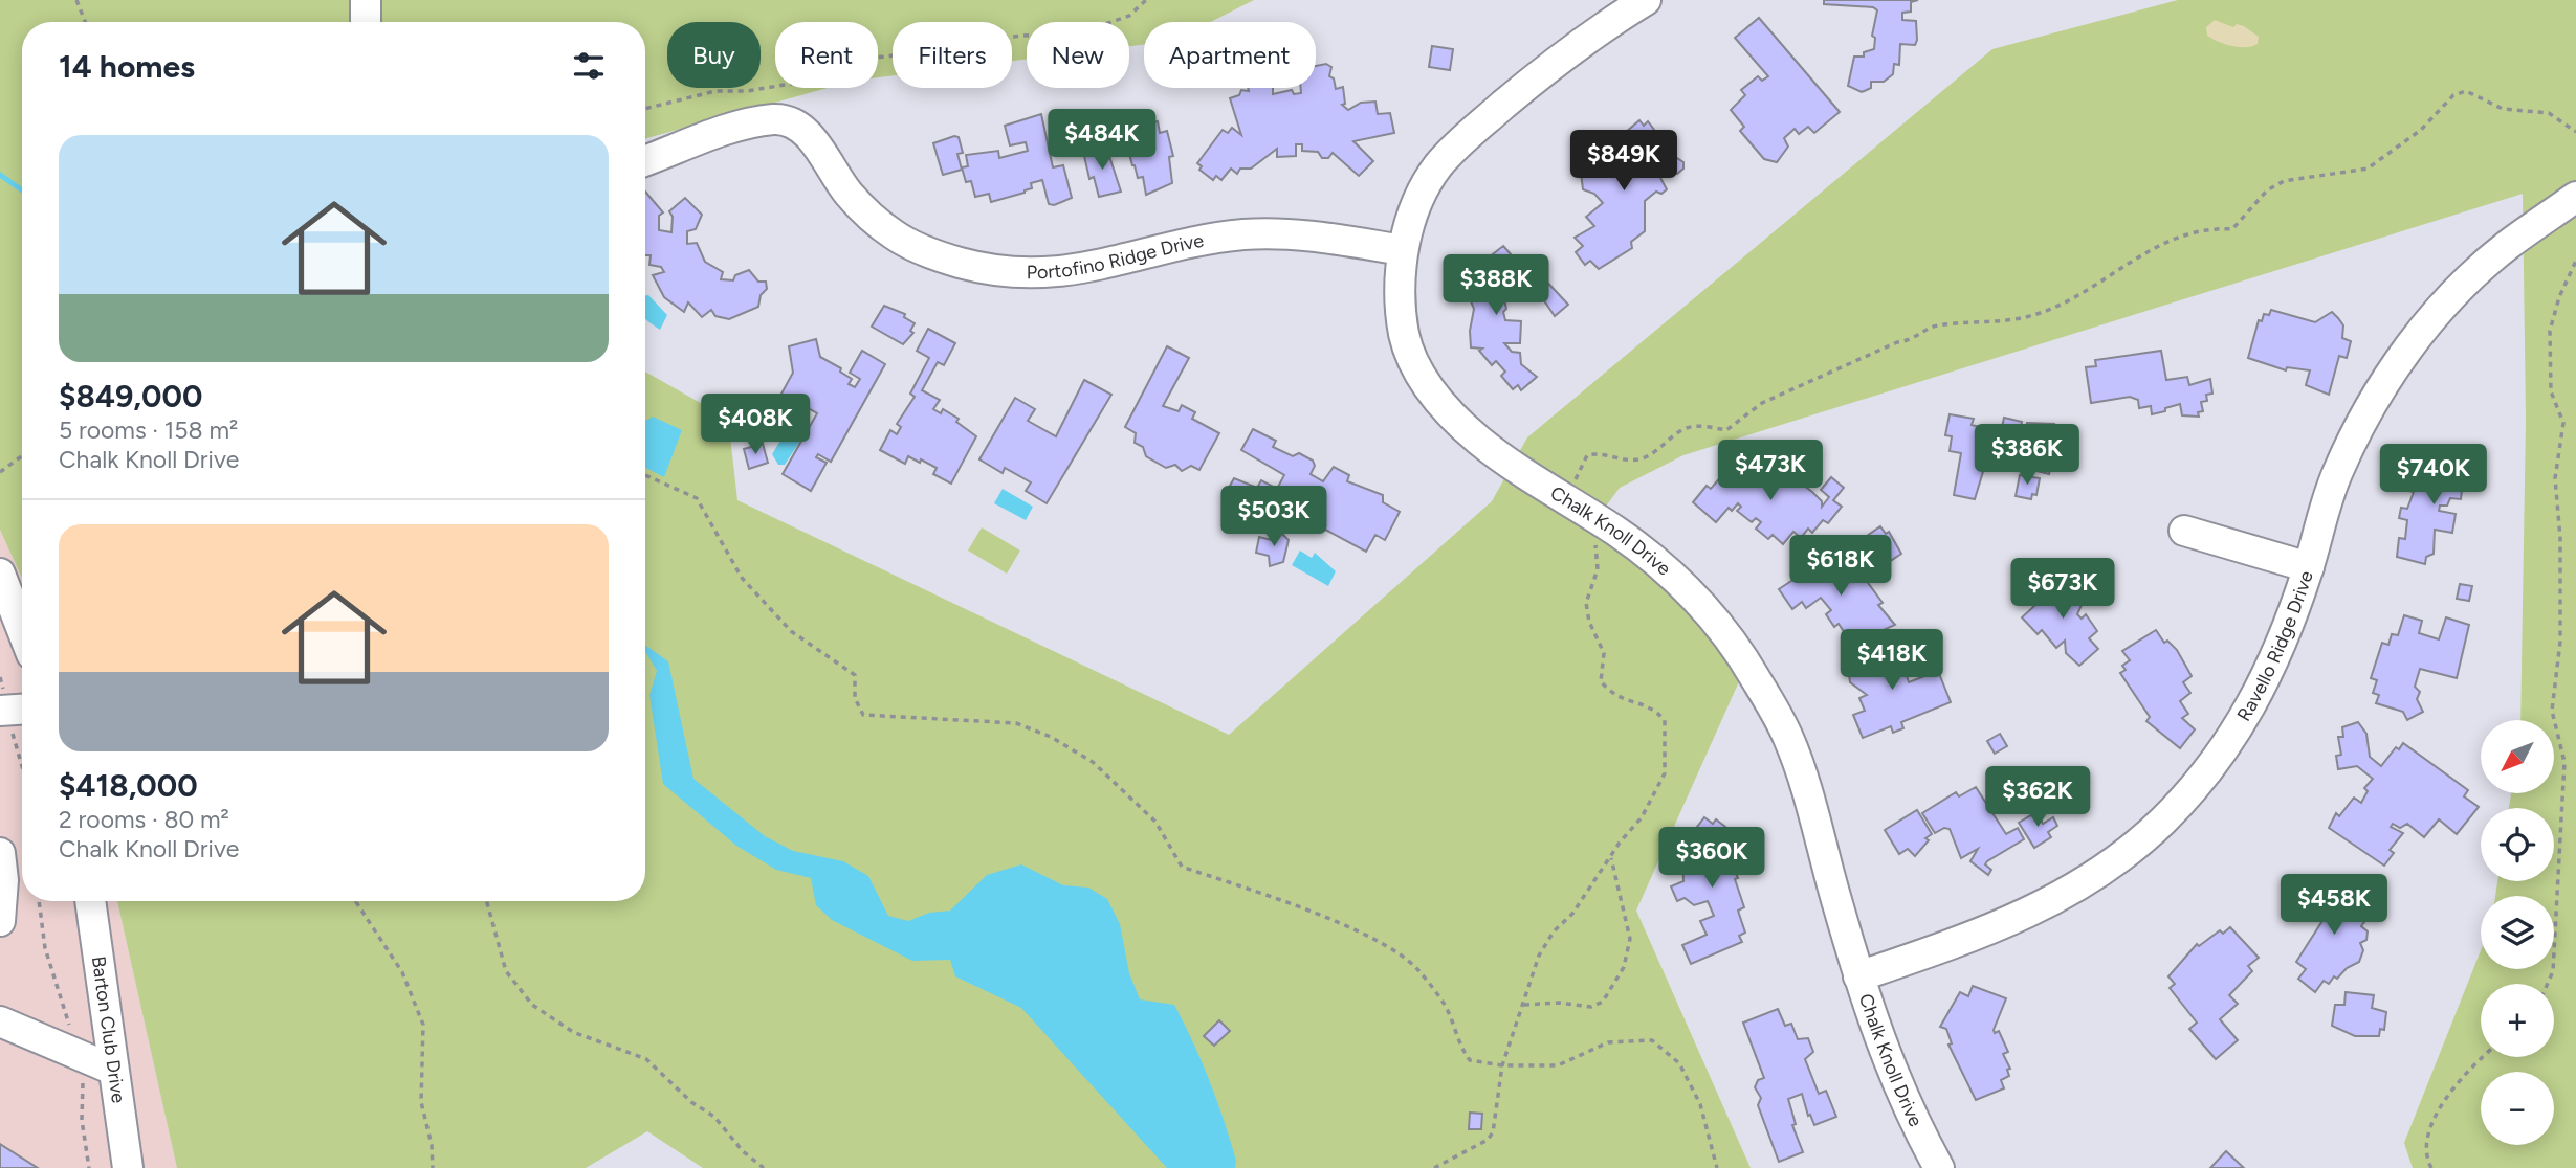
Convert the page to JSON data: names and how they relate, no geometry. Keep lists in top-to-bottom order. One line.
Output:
{"streets":{"street":["Portofino Ridge Drive","Chalk Knoll Drive","Ravello Ridge Drive","Barton Club Drive"]},"crossings":[["Portofino Ridge Drive","Chalk Knoll Drive"],["Chalk Knoll Drive","Ravello Ridge Drive"]],"north":"bottom left","page":{"chip":["Buy","Rent","Filters","New","Apartment"],"heading":"14 homes","price":["$484K","$849K","$388K","$408K","$386K","$473K","$740K","$503K","$618K","$673K","$418K","$362K","$360K","$458K"],"list":[{"name":"$849,000","note":"5 rooms · 158 m² · Chalk Knoll Drive"},{"name":"$418,000","note":"2 rooms · 80 m² · Chalk Knoll Drive"}],"map_buttons":["+","−"]}}
